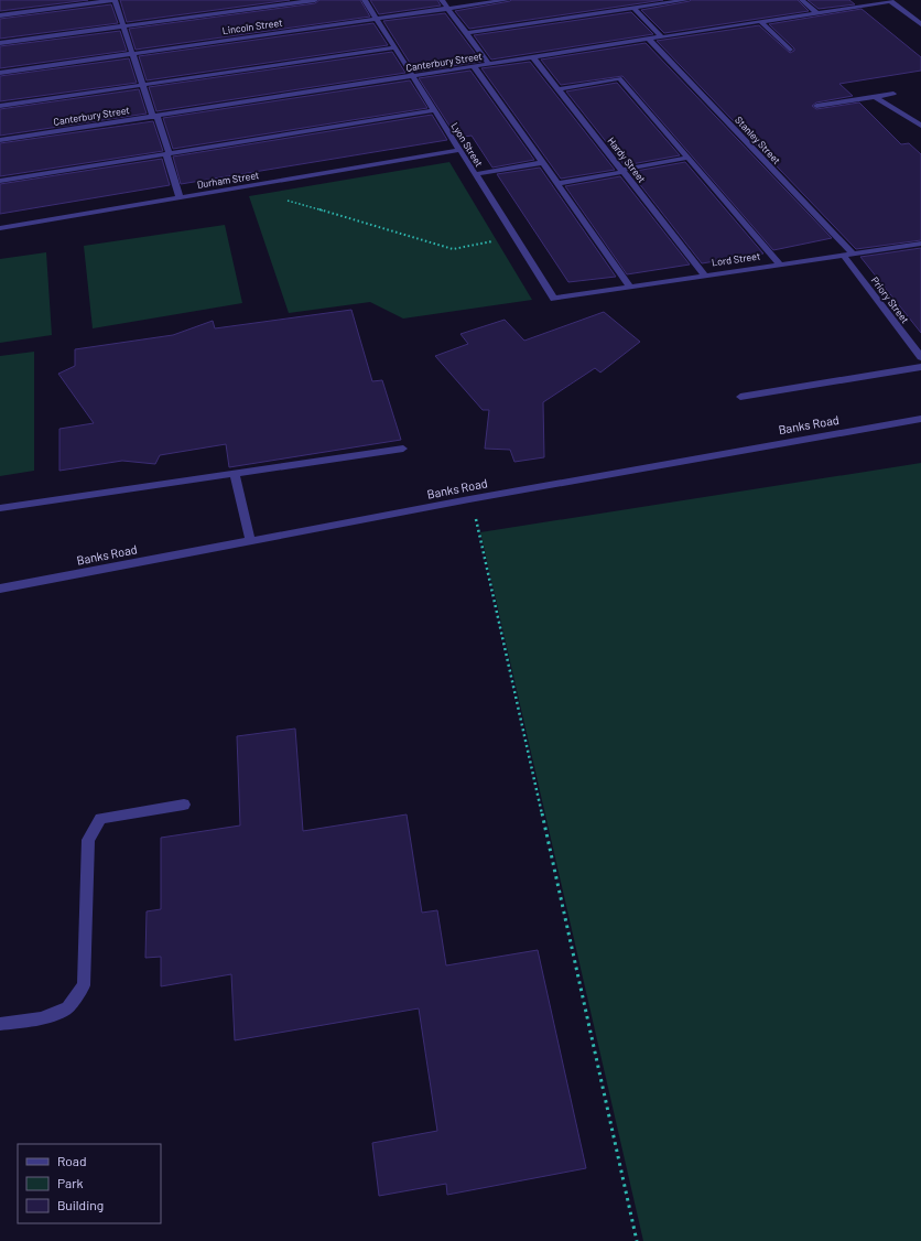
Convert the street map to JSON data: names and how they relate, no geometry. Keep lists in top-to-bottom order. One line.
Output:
{"streets":{"street":["Lincoln Street","Canterbury Street","Stanley Street","Lyon Street","Hardy Street","Durham Street","Lord Street","Priory Street","Banks Road"]},"crossings":[["Lincoln Street","Lyon Street"],["Canterbury Street","Stanley Street"],["Canterbury Street","Lyon Street"],["Canterbury Street","Hardy Street"],["Stanley Street","Lord Street"],["Lyon Street","Durham Street"],["Lyon Street","Lord Street"],["Hardy Street","Lord Street"],["Lord Street","Priory Street"]],"legend":["Road","Park","Building"]}
